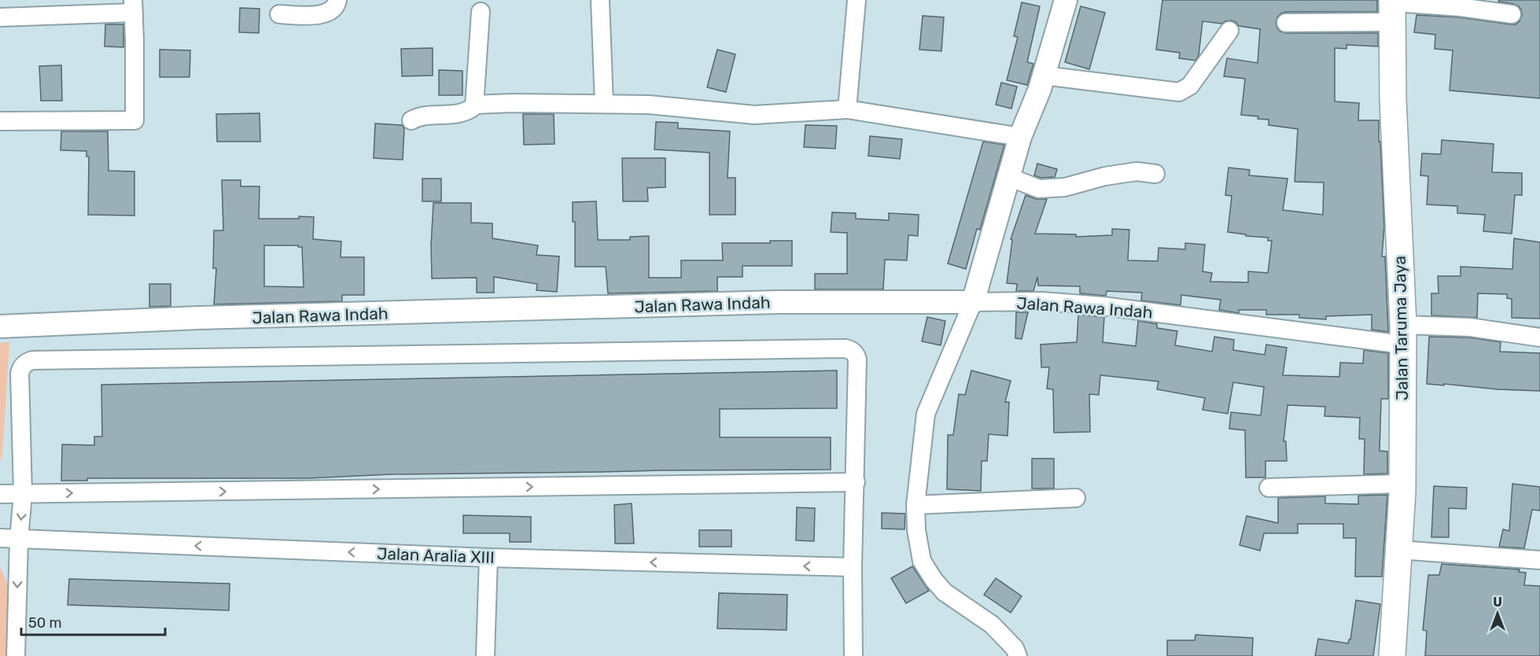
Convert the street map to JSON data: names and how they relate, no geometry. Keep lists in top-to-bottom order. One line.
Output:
{"streets":{"main road":["Jalan Taruma Jaya"],"street":["Jalan Rawa Indah","Jalan Aralia XIII"]},"crossings":[["Jalan Rawa Indah","Jalan Taruma Jaya"]],"scale_bar":"50 m","north":"top"}
